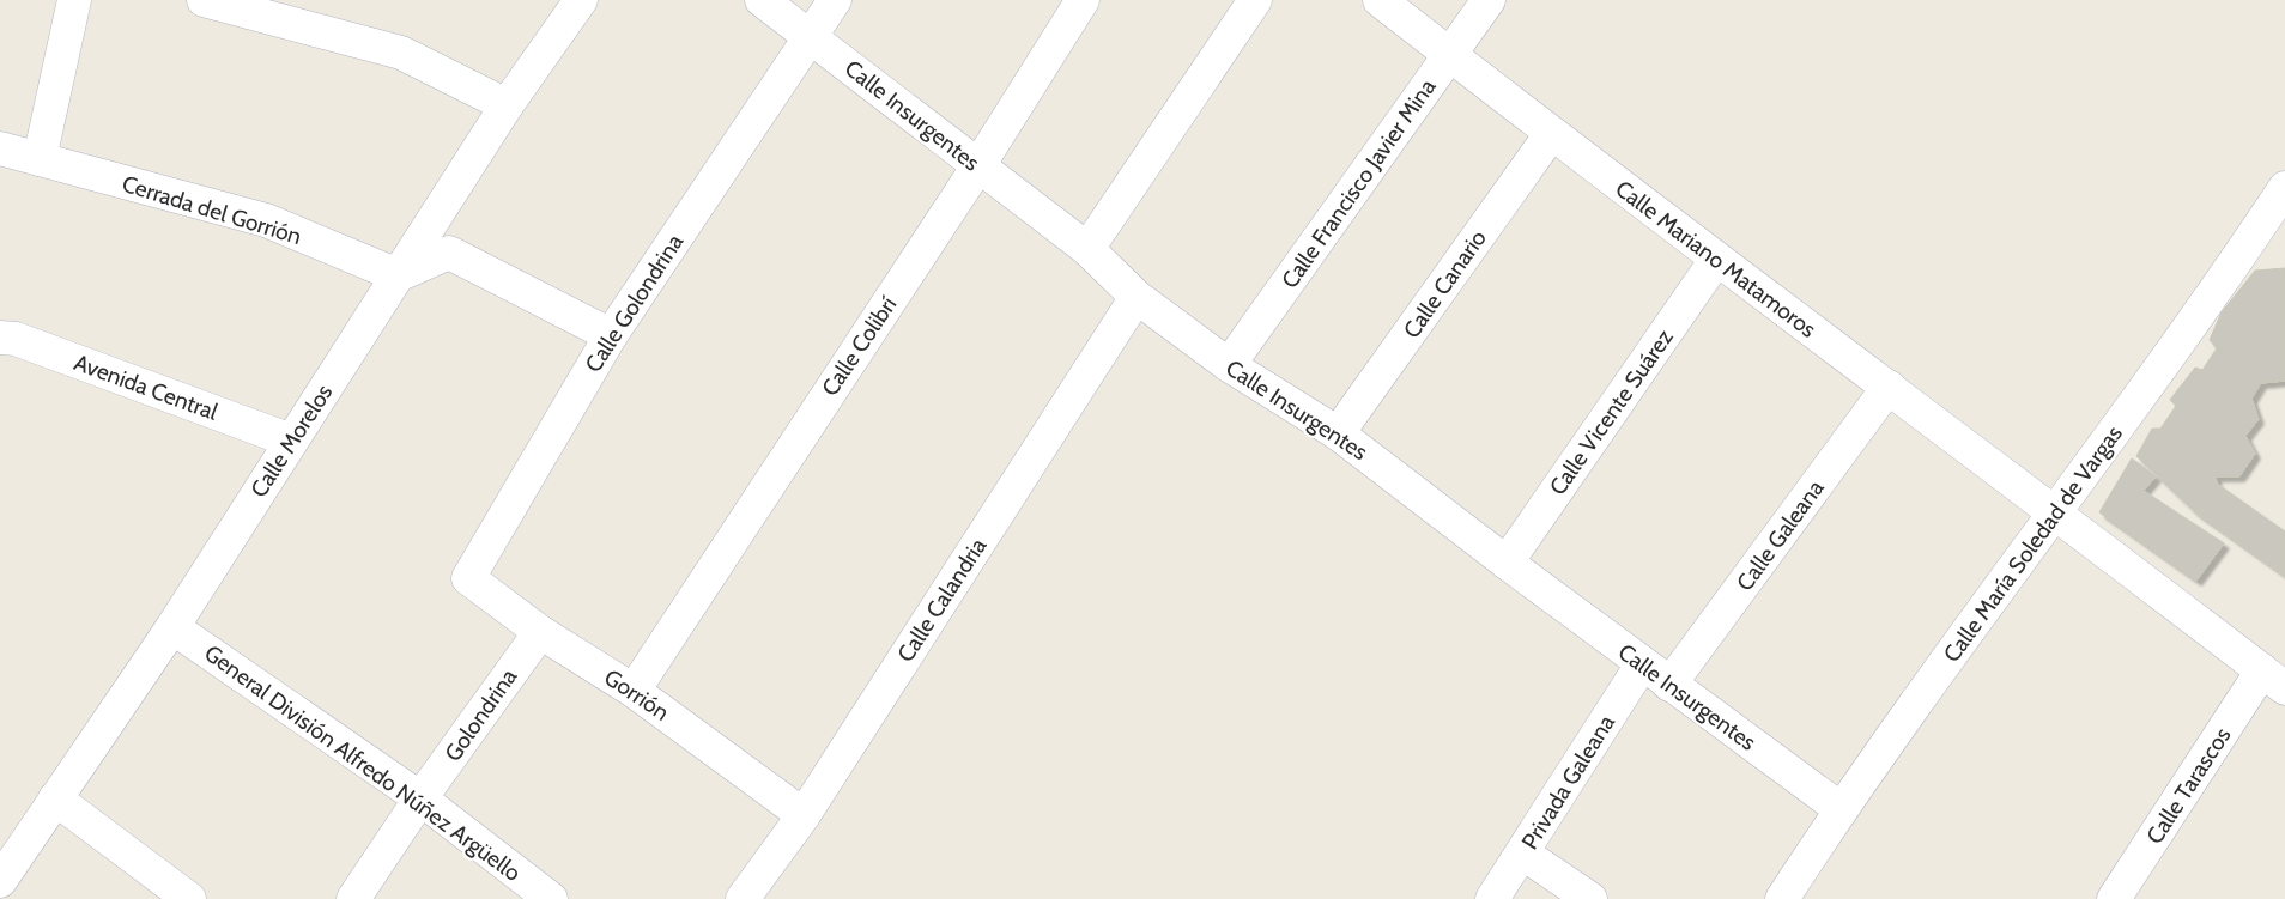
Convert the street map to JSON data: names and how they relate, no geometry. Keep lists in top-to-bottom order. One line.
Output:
{"streets":{"street":["Calle Insurgentes","Calle Francisco Javier Mina","Cerrada del Gorrión","Calle Mariano Matamoros","Calle Canario","Calle Golondrina","Calle Colibrí","Avenida Central","Calle Vicente Suárez","Calle Morelos","Calle Galeana","Calle María Soledad de Vargas","Calle Calandria","Gorrión","Golondrina","General División Alfredo Núñez Argüello","Privada Galeana","Calle Tarascos"]},"crossings":[["Calle Insurgentes","Calle Francisco Javier Mina"],["Calle Insurgentes","Calle Canario"],["Calle Insurgentes","Calle Golondrina"],["Calle Insurgentes","Calle Colibrí"],["Calle Insurgentes","Calle Vicente Suárez"],["Calle Insurgentes","Calle Galeana"],["Calle Insurgentes","Calle María Soledad de Vargas"],["Calle Insurgentes","Calle Calandria"],["Calle Insurgentes","Privada Galeana"],["Calle Francisco Javier Mina","Calle Mariano Matamoros"],["Cerrada del Gorrión","Calle Morelos"],["Calle Mariano Matamoros","Calle Canario"],["Calle Mariano Matamoros","Calle Vicente Suárez"],["Calle Mariano Matamoros","Calle Galeana"],["Calle Mariano Matamoros","Calle María Soledad de Vargas"],["Calle Mariano Matamoros","Calle Tarascos"],["Calle Golondrina","Gorrión"],["Calle Colibrí","Gorrión"],["Avenida Central","Calle Morelos"],["Calle Morelos","General División Alfredo Núñez Argüello"],["Calle Calandria","Gorrión"],["Gorrión","Golondrina"],["Golondrina","General División Alfredo Núñez Argüello"]]}
